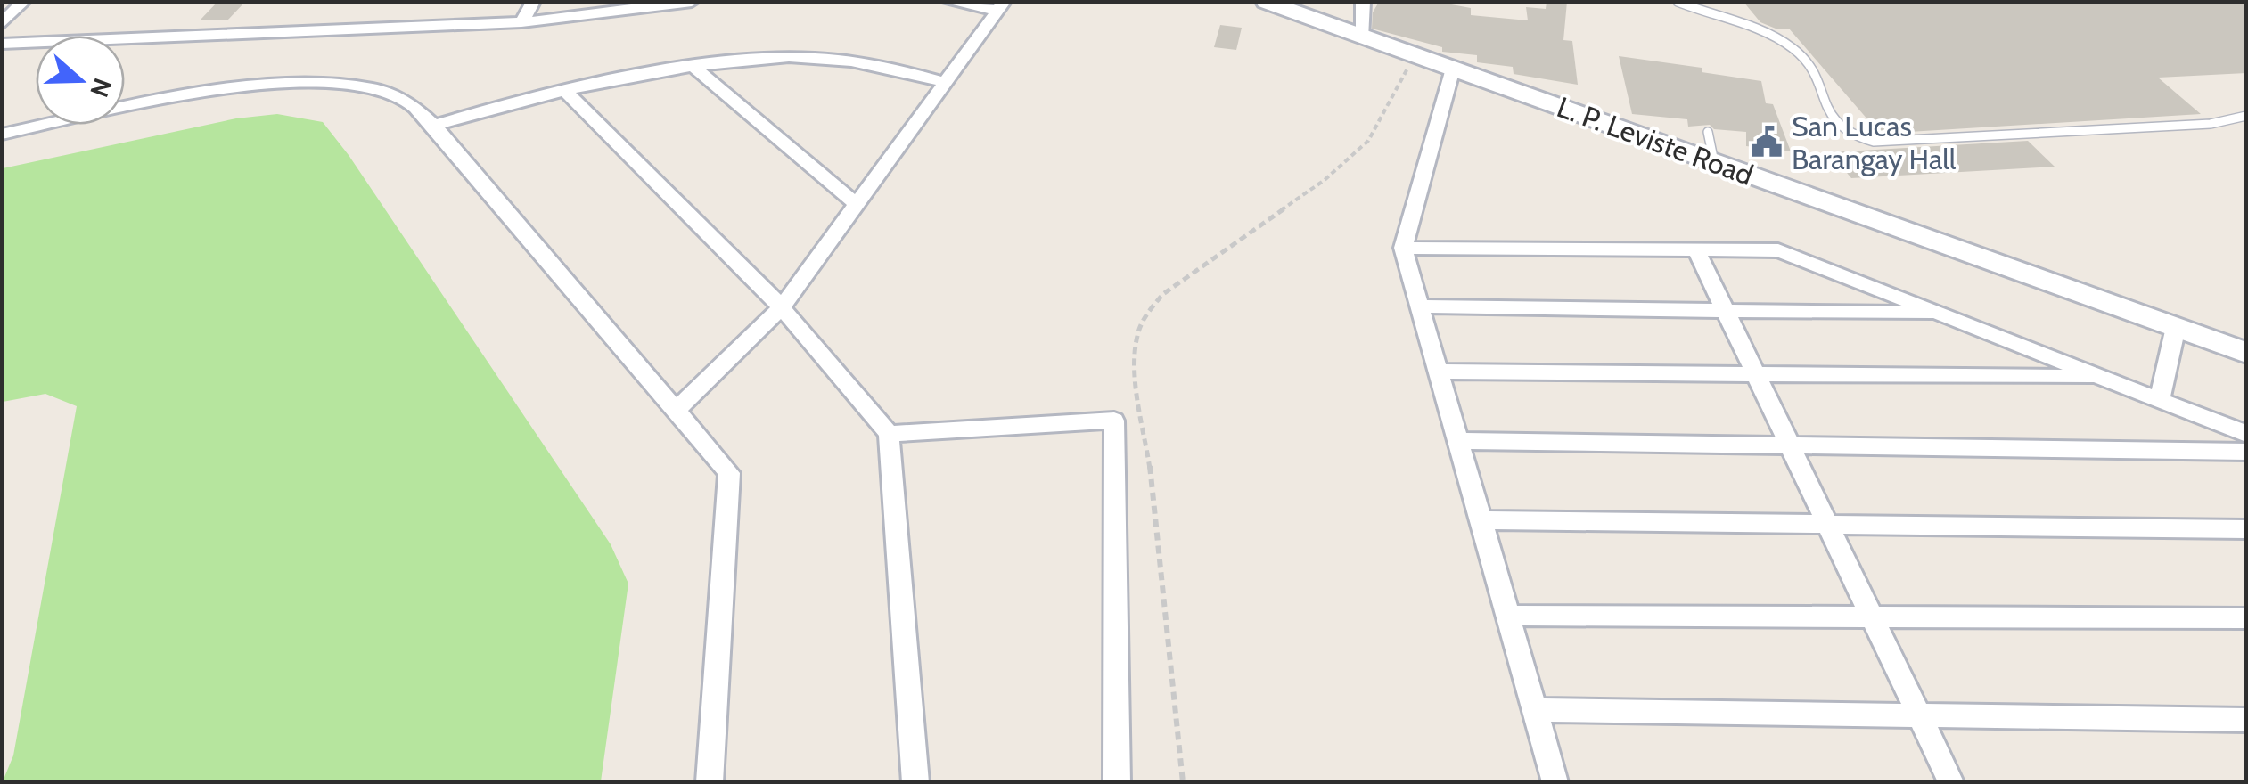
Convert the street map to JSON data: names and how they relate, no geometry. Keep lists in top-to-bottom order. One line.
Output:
{"streets":{"main road":["L. P. Leviste Road"]},"places":{"public building":["San Lucas Barangay Hall"]},"north":"right"}
